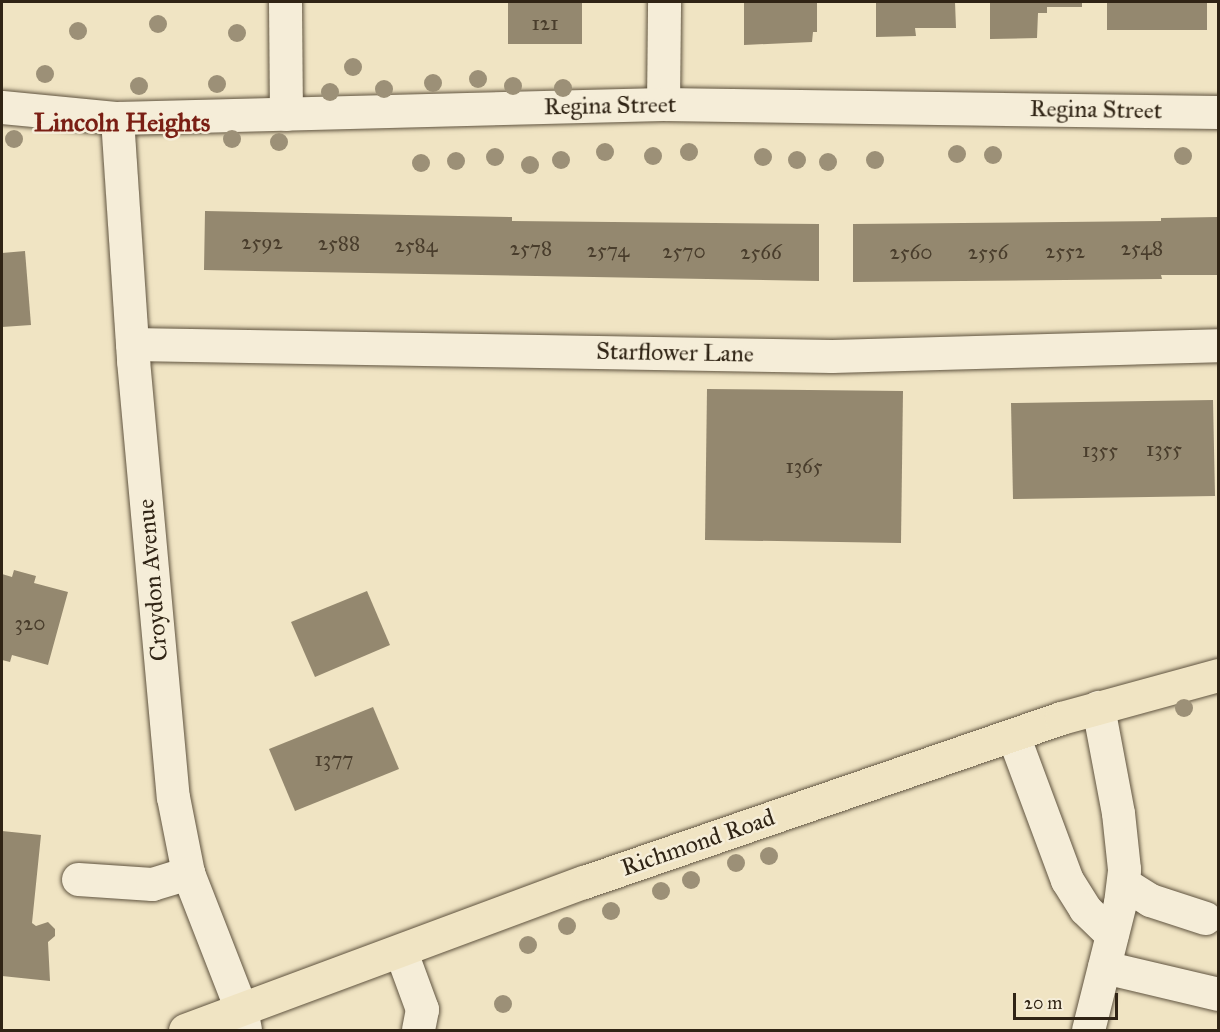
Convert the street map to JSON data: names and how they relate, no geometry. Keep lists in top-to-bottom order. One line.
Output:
{"streets":{"main road":["Richmond Road"],"street":["Regina Street","Starflower Lane","Croydon Avenue"]},"crossings":[["Regina Street","Croydon Avenue"],["Starflower Lane","Croydon Avenue"],["Croydon Avenue","Richmond Road"]],"districts":["Lincoln Heights"],"house_numbers":["121","2592","2588","2584","2578","2548","2574","2570","2552","2566","2560","2556","1355","1355","1365","320","1377"],"scale_bar":"20 m"}
